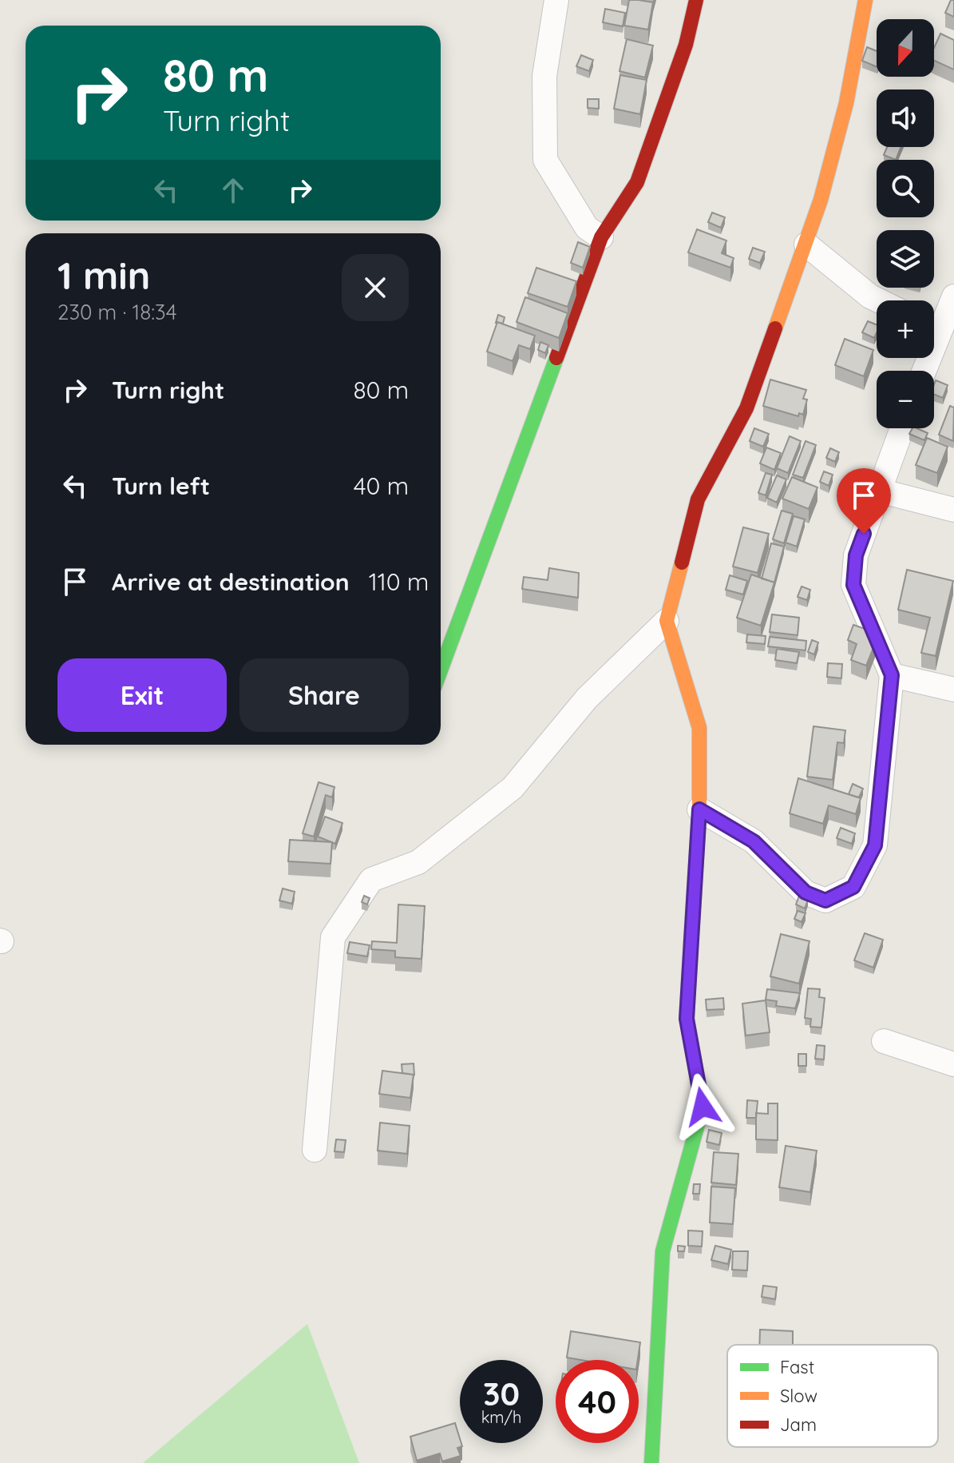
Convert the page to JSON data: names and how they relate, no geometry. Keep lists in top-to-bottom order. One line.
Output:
{"legend":["Fast","Slow","Jam"],"north":"bottom","page":{"map_buttons":["+","−"],"turn":["80 m","Turn right"],"heading":["1 min","230 m · 18:34"],"list":[{"name":"Turn right","value":"80 m"},{"name":"Turn left","value":"40 m"},{"name":"Arrive at destination","value":"110 m"}],"buttons":["Exit","Share"],"speed":"30 km/h","limit":"40"}}
